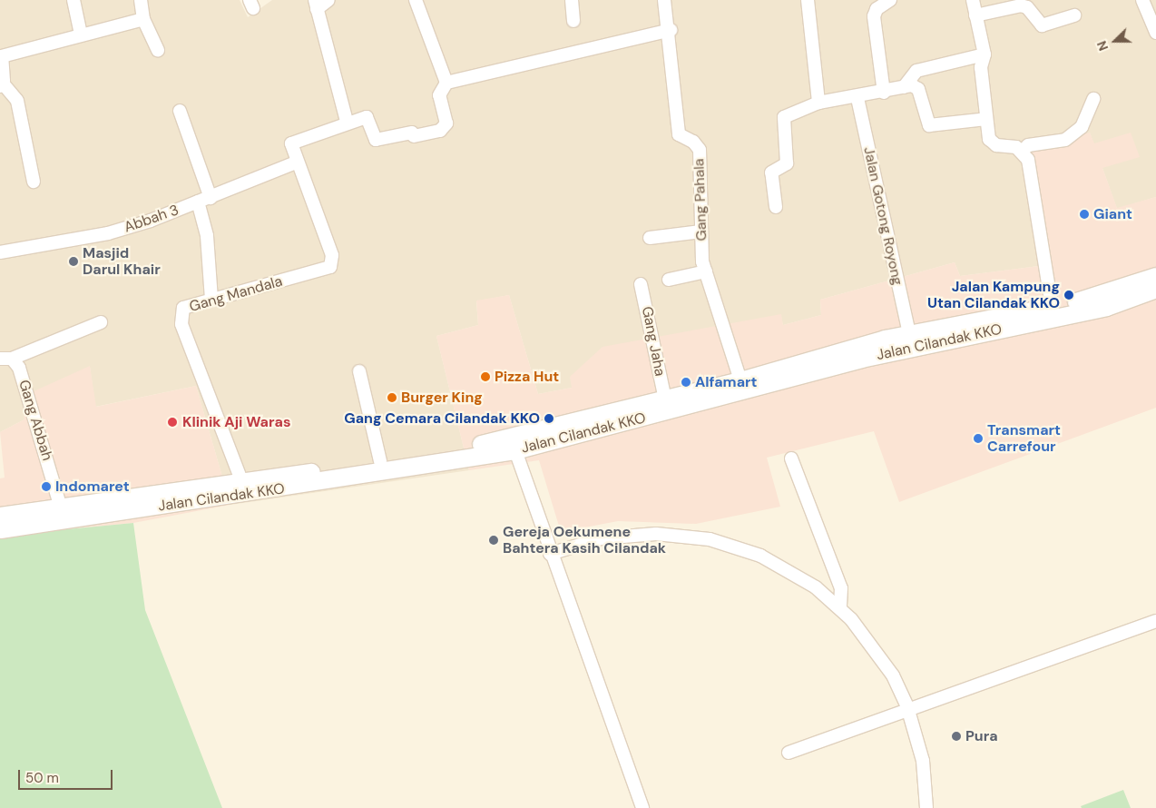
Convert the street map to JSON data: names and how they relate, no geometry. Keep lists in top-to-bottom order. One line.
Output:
{"streets":{"street":["Gang Pahala","Jalan Gotong Royong","Abbah 3","Gang Mandala","Gang Jaha","Jalan Cilandak KKO","Gang Abbah"]},"crossings":[["Gang Pahala","Jalan Cilandak KKO"],["Jalan Gotong Royong","Jalan Cilandak KKO"],["Abbah 3","Gang Mandala"],["Gang Mandala","Jalan Cilandak KKO"],["Gang Jaha","Jalan Cilandak KKO"],["Jalan Cilandak KKO","Gang Abbah"]],"places":["Giant","Masjid Darul Khair","Jalan Kampung Utan Cilandak KKO","Pizza Hut","Alfamart","Burger King","Gang Cemara Cilandak KKO","Klinik Aji Waras","Transmart Carrefour","Indomaret","Gereja Oekumene Bahtera Kasih Cilandak","Pura"],"scale_bar":"50 m","north":"left"}
